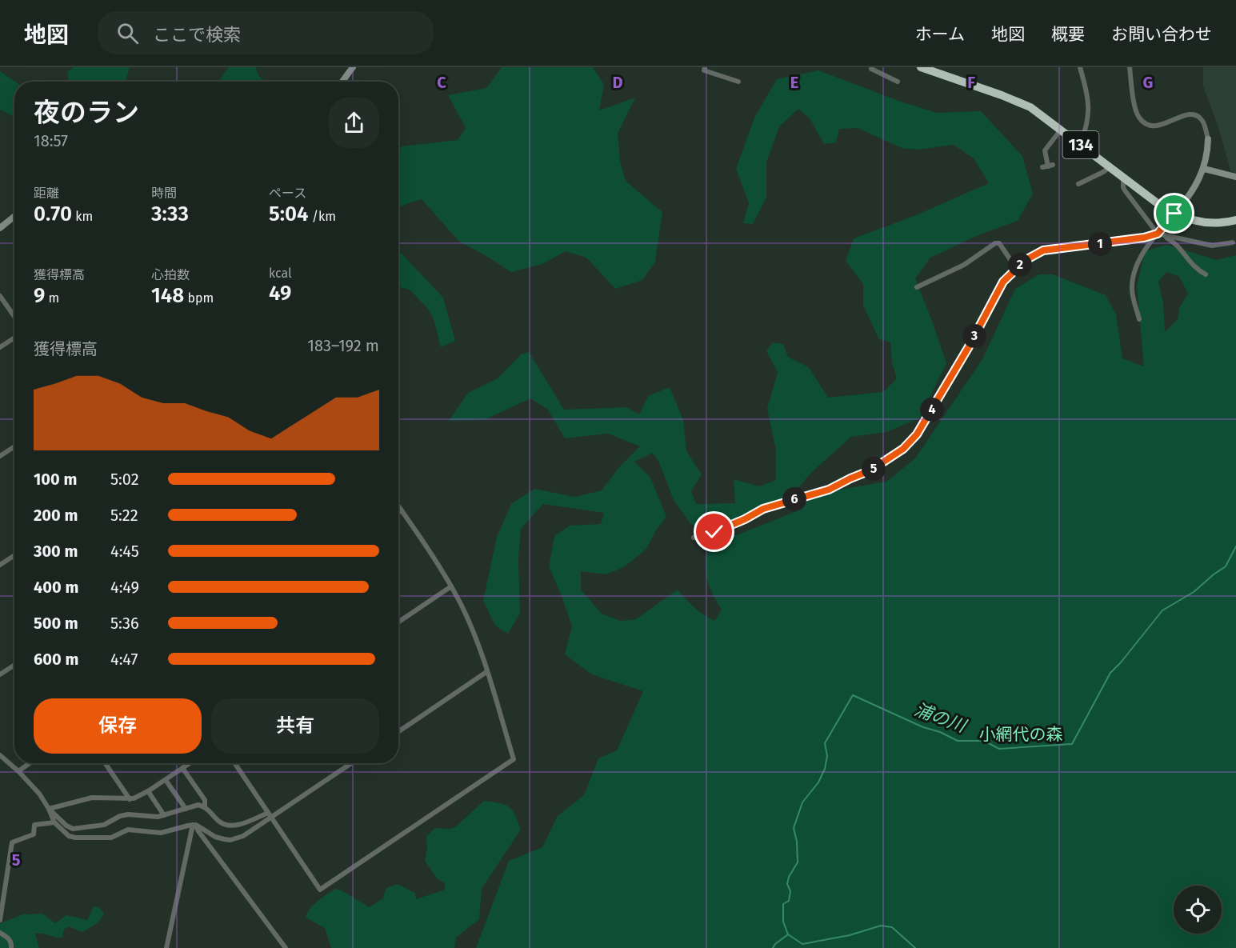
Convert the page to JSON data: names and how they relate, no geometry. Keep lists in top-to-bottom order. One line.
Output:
{"streets":{"highway":["134"]},"water":["浦の川"],"parks":["小網代の森"],"page":{"header":"地図","search":"ここで検索","nav":["ホーム","地図","概要","お問い合わせ"],"heading":["夜のラン","18:57"],"stats":[["距離","0.70 km"],["時間","3:33"],["ペース","5:04 /km"],["獲得標高","9 m"],["心拍数","148 bpm"],["kcal","49"]],"pins":["1","2","3","4","5","6"],"chart":["獲得標高","183–192 m"],"list":[{"name":"100 m","note":"5:02"},{"name":"200 m","note":"5:22"},{"name":"300 m","note":"4:45"},{"name":"400 m","note":"4:49"},{"name":"500 m","note":"5:36"},{"name":"600 m","note":"4:47"}],"buttons":["保存","共有"]},"grid":{"columns":["C","D","E","F","G"],"rows":["5"]}}
